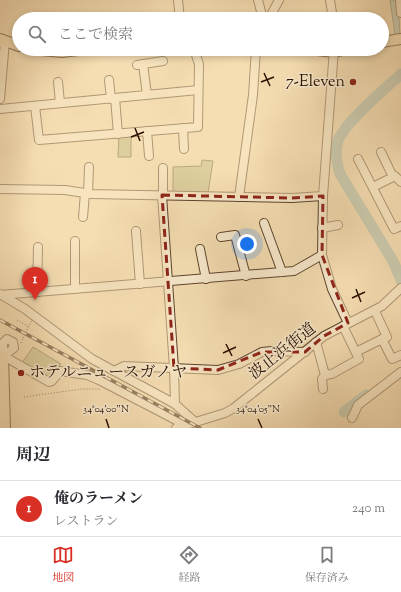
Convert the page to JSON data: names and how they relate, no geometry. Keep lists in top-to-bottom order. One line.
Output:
{"streets":{"street":["波止浜街道"]},"places":["7-Eleven","ホテルニュースガノヤ"],"page":{"search":"ここで検索","pins":"1","heading":"周辺","list":[{"mark":"1","name":"俺のラーメン","note":"レストラン","value":"240 m"}],"nav":["地図","経路","保存済み"]},"coordinates":["34°04'00\"N","34°04'05\"N"]}
